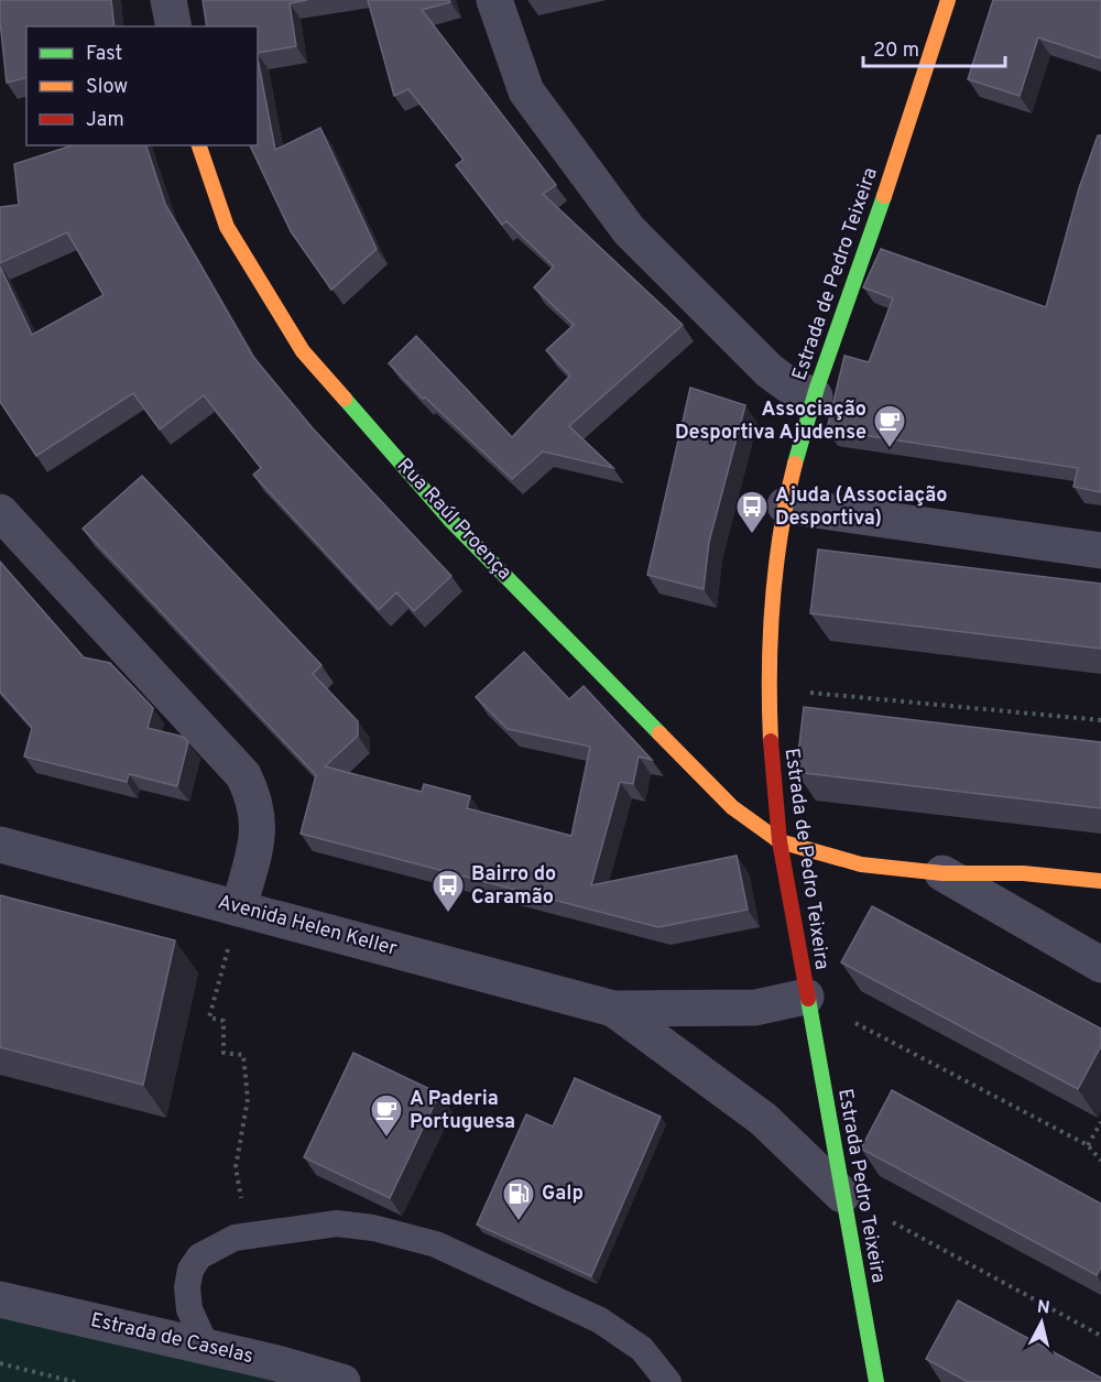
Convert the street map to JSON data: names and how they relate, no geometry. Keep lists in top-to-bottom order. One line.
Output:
{"streets":{"street":["Estrada de Pedro Teixeira","Rua Raúl Proença","Avenida Helen Keller","Estrada Pedro Teixeira","Estrada de Caselas"]},"crossings":[["Estrada de Pedro Teixeira","Rua Raúl Proença"],["Estrada de Pedro Teixeira","Avenida Helen Keller"],["Estrada de Pedro Teixeira","Estrada Pedro Teixeira"],["Avenida Helen Keller","Estrada Pedro Teixeira"]],"places":{"cafe":["Associação Desportiva Ajudense","A Paderia Portuguesa"],"bus stop":["Ajuda (Associação Desportiva)","Bairro do Caramão"],"fuel station":["Galp"]},"legend":["Fast","Slow","Jam"],"scale_bar":"20 m","north":"top"}
